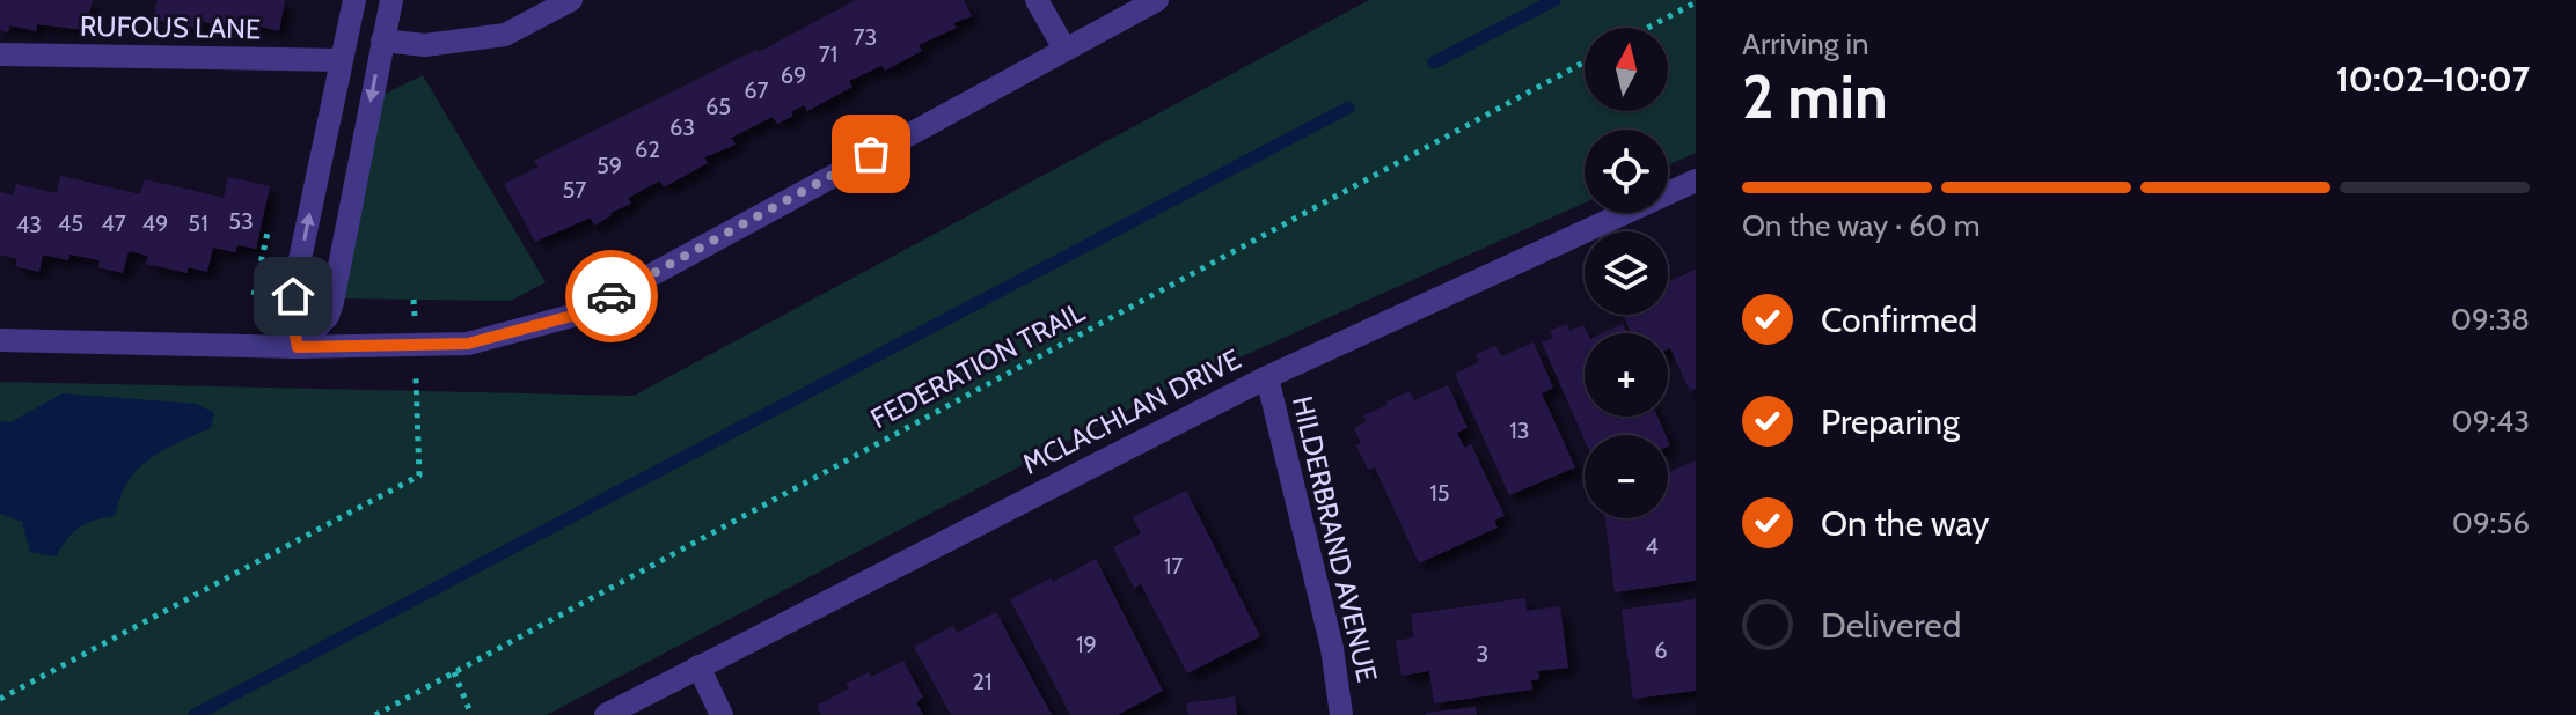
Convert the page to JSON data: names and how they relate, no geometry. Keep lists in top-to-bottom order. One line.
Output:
{"streets":{"street":["RUFOUS LANE","MCLACHLAN DRIVE","HILDERBRAND AVENUE"],"path":["FEDERATION TRAIL"]},"crossings":[["MCLACHLAN DRIVE","HILDERBRAND AVENUE"]],"house_numbers":["73","71","69","67","65","63","62","59","57","53","45","47","49","51","43","13","15","4","17","19","6","3","21"],"north":"top","page":{"heading":["2 min","Arriving in","10:02–10:07"],"map_buttons":["+","−"],"bar":"On the way · 60 m","list":[["Confirmed","09:38"],["Preparing","09:43"],["On the way","09:56"],"Delivered"]}}
